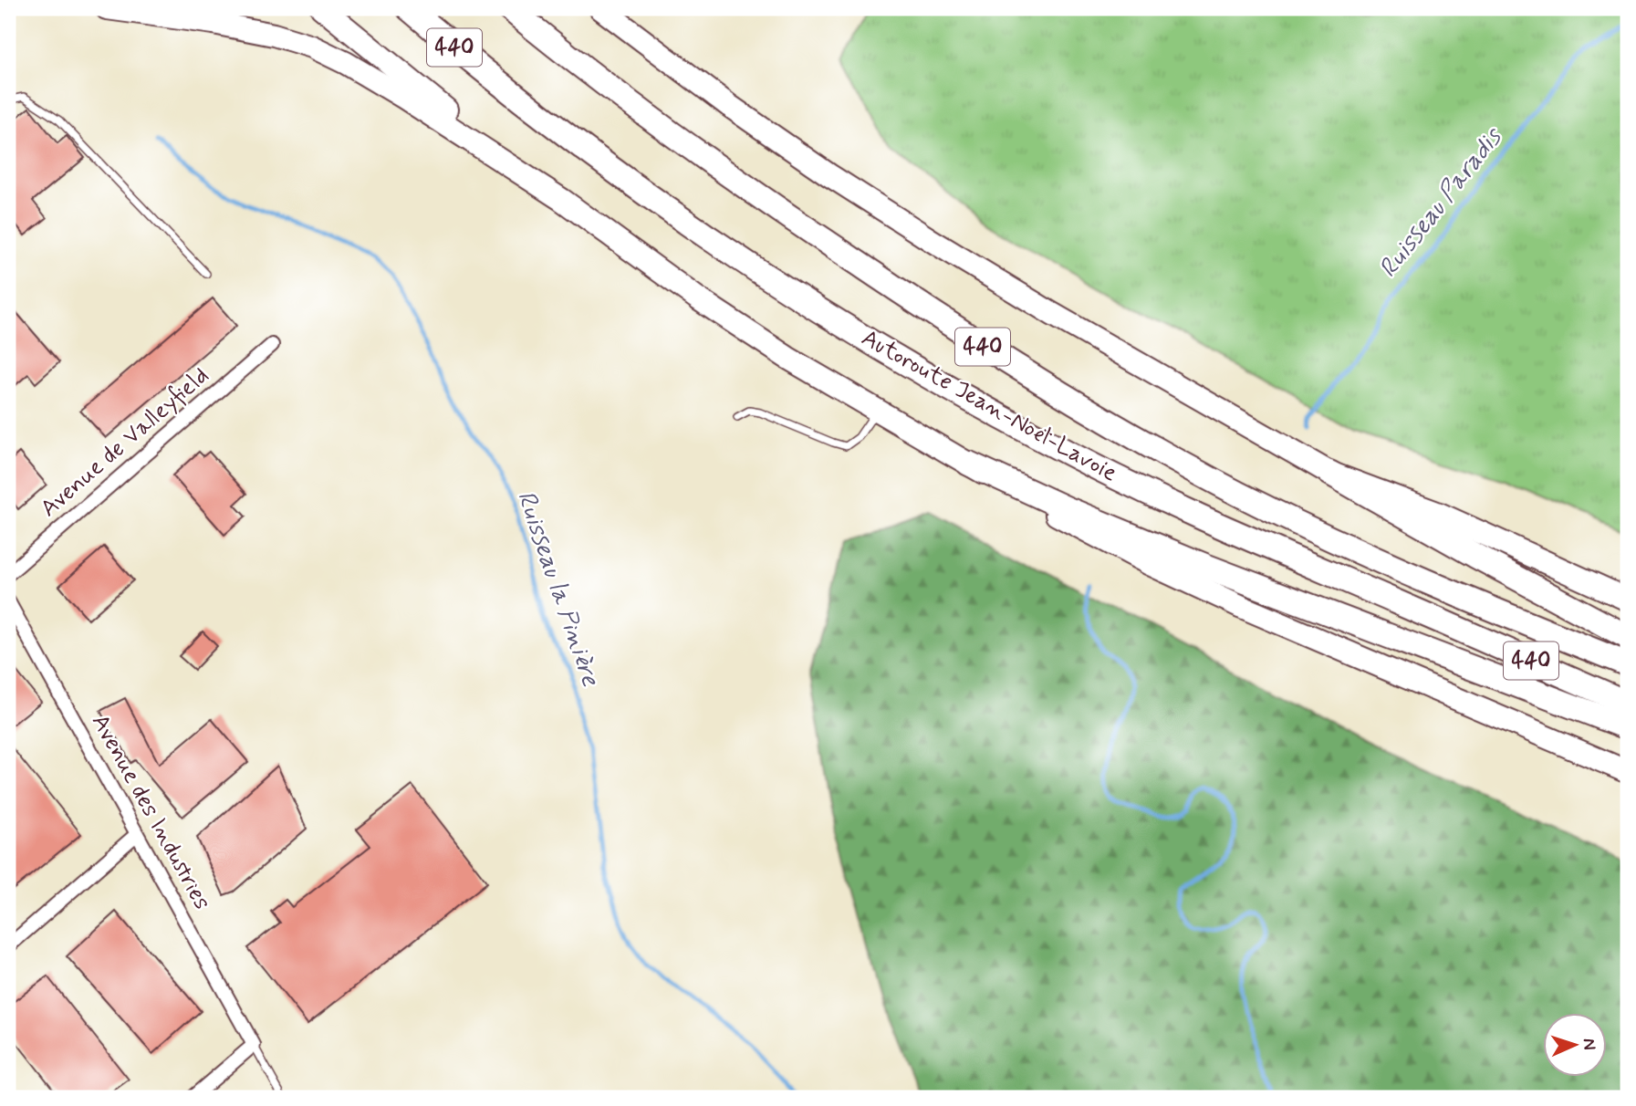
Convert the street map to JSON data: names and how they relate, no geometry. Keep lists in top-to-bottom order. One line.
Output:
{"streets":{"highway":["440","Autoroute Jean-Noël-Lavoie"],"street":["Avenue de Valleyfield","Avenue des Industries"]},"water":["Ruisseau Paradis","Ruisseau la Pinière"],"north":"right"}
